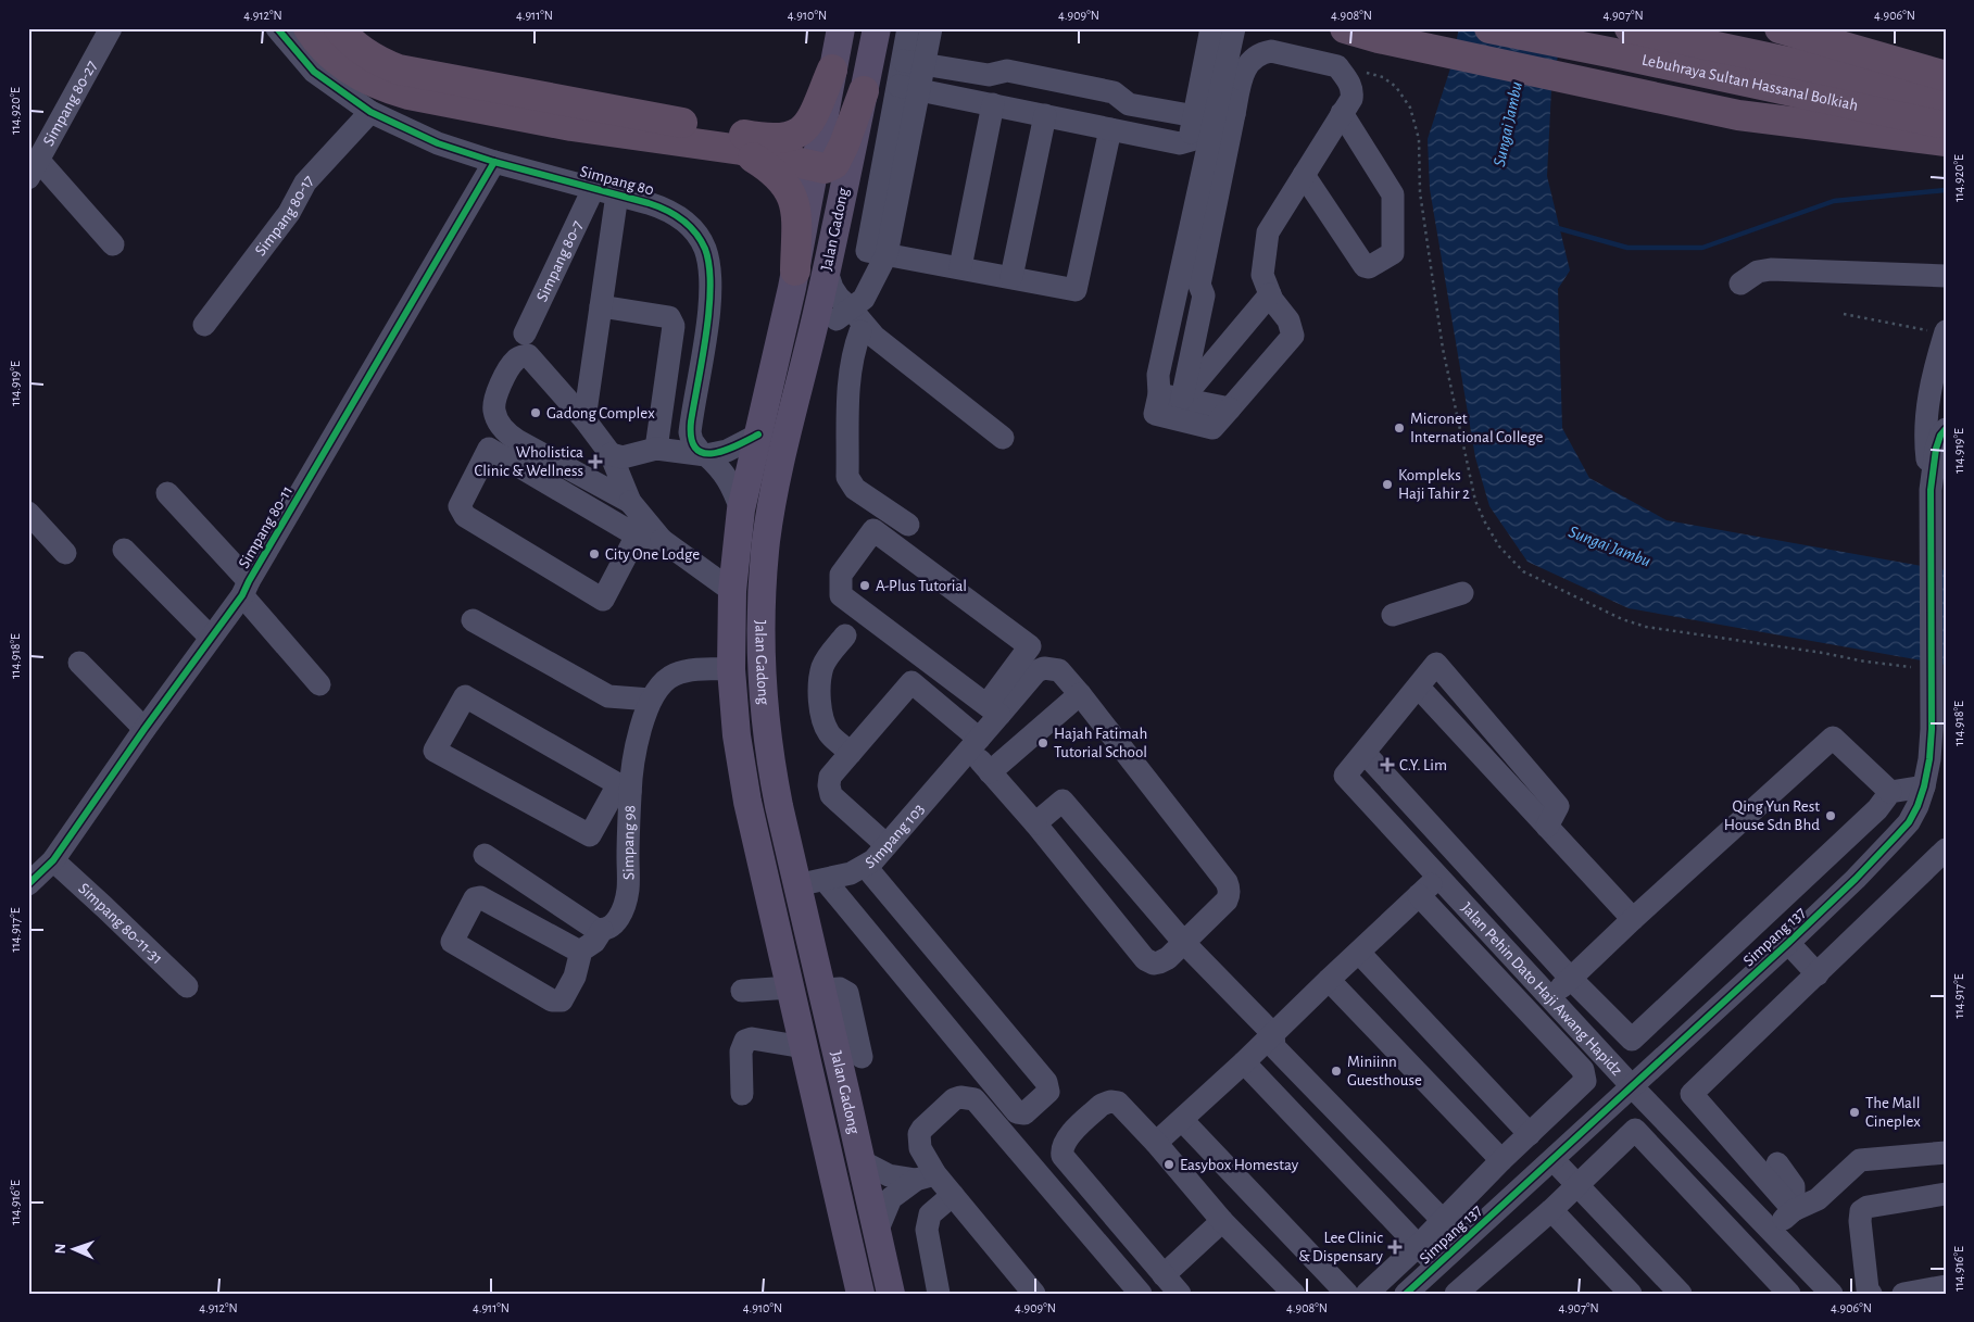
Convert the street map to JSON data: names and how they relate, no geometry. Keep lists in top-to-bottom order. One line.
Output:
{"streets":{"highway":["Lebuhraya Sultan Hassanal Bolkiah"],"main road":["Jalan Gadong"],"street":["Simpang 80-27","Simpang 80","Simpang 80-17","Simpang 80-7","Simpang 80-11","Simpang 103","Simpang 98","Simpang 80-11-31","Simpang 137","Jalan Pehin Dato Haji Awang Hapidz"]},"crossings":[["Simpang 80","Simpang 80-17"],["Simpang 80","Jalan Gadong"],["Simpang 80","Simpang 80-7"],["Simpang 80","Simpang 80-11"],["Jalan Gadong","Simpang 103"],["Jalan Gadong","Simpang 98"],["Simpang 80-11","Simpang 80-11-31"],["Simpang 137","Jalan Pehin Dato Haji Awang Hapidz"]],"water":["Sungai Jambu"],"places":{"other":["Gadong Complex","Micronet International College","Kompleks Haji Tahir 2","City One Lodge","A-Plus Tutorial","Hajah Fatimah Tutorial School","Qing Yun Rest House Sdn Bhd","Miniinn Guesthouse","The Mall Cineplex","Easybox Homestay"],"health":["Wholistica Clinic & Wellness","C.Y. Lim","Lee Clinic & Dispensary"]},"north":"left","coordinates":["4.912°N","4.911°N","4.910°N","4.909°N","4.908°N","4.907°N","4.906°N","114.920°E","114.919°E","114.918°E","114.917°E","114.916°E"]}
